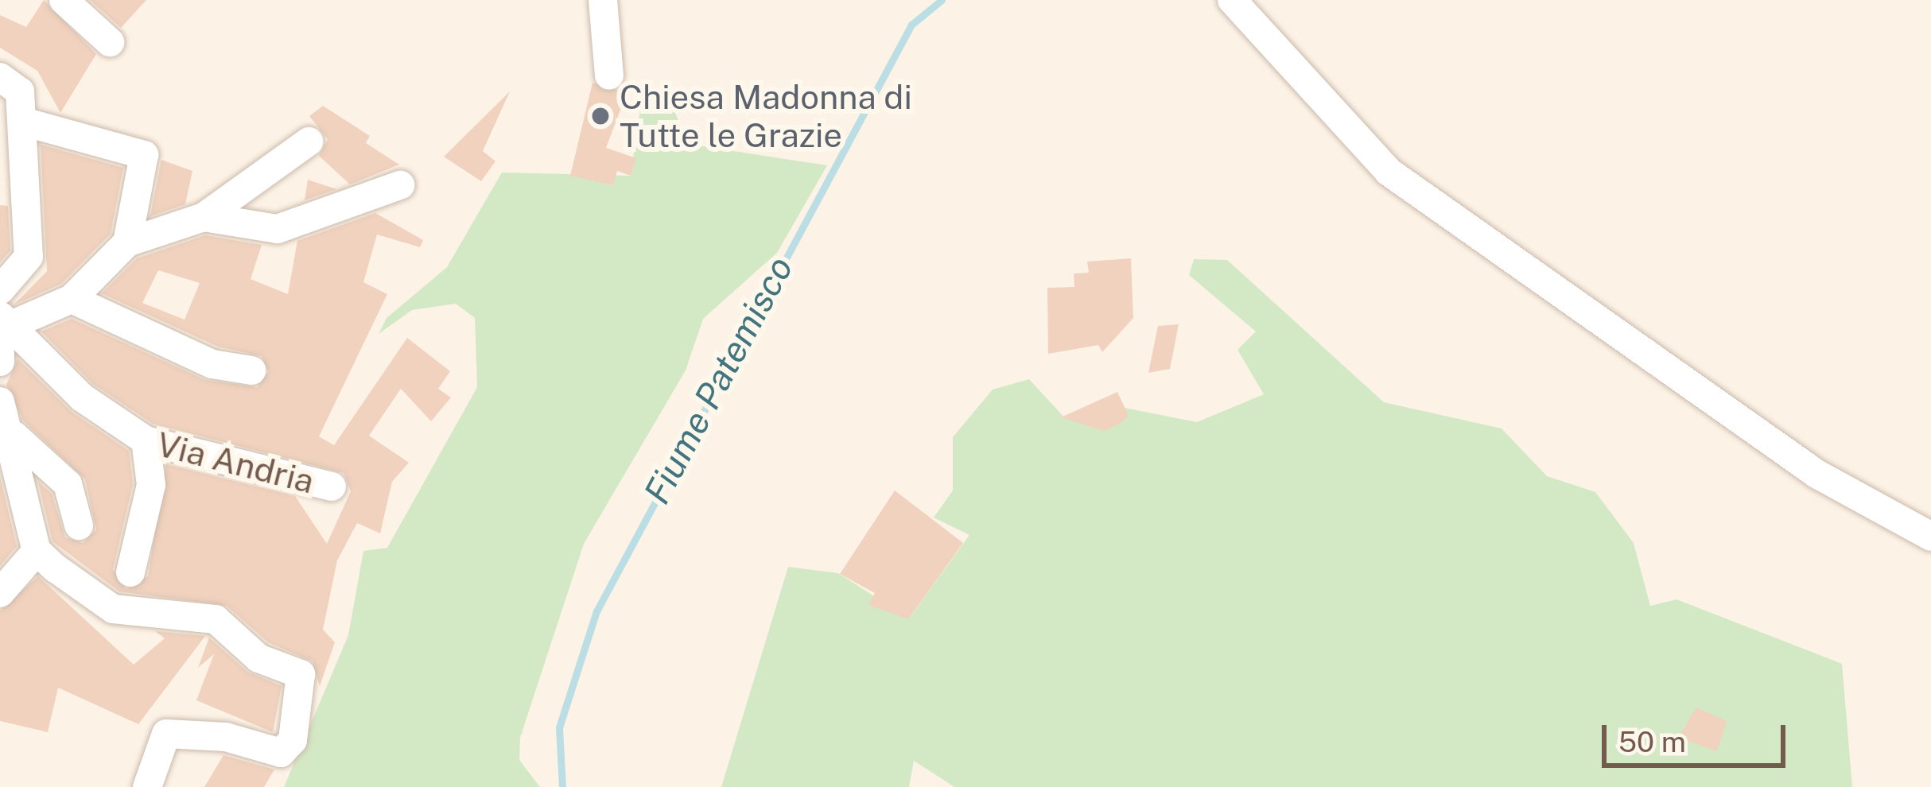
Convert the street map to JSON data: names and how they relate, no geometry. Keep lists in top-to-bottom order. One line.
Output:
{"streets":{"street":["Via Andria"]},"water":["Fiume Patemisco"],"places":["Chiesa Madonna di Tutte le Grazie"],"scale_bar":"50 m"}
